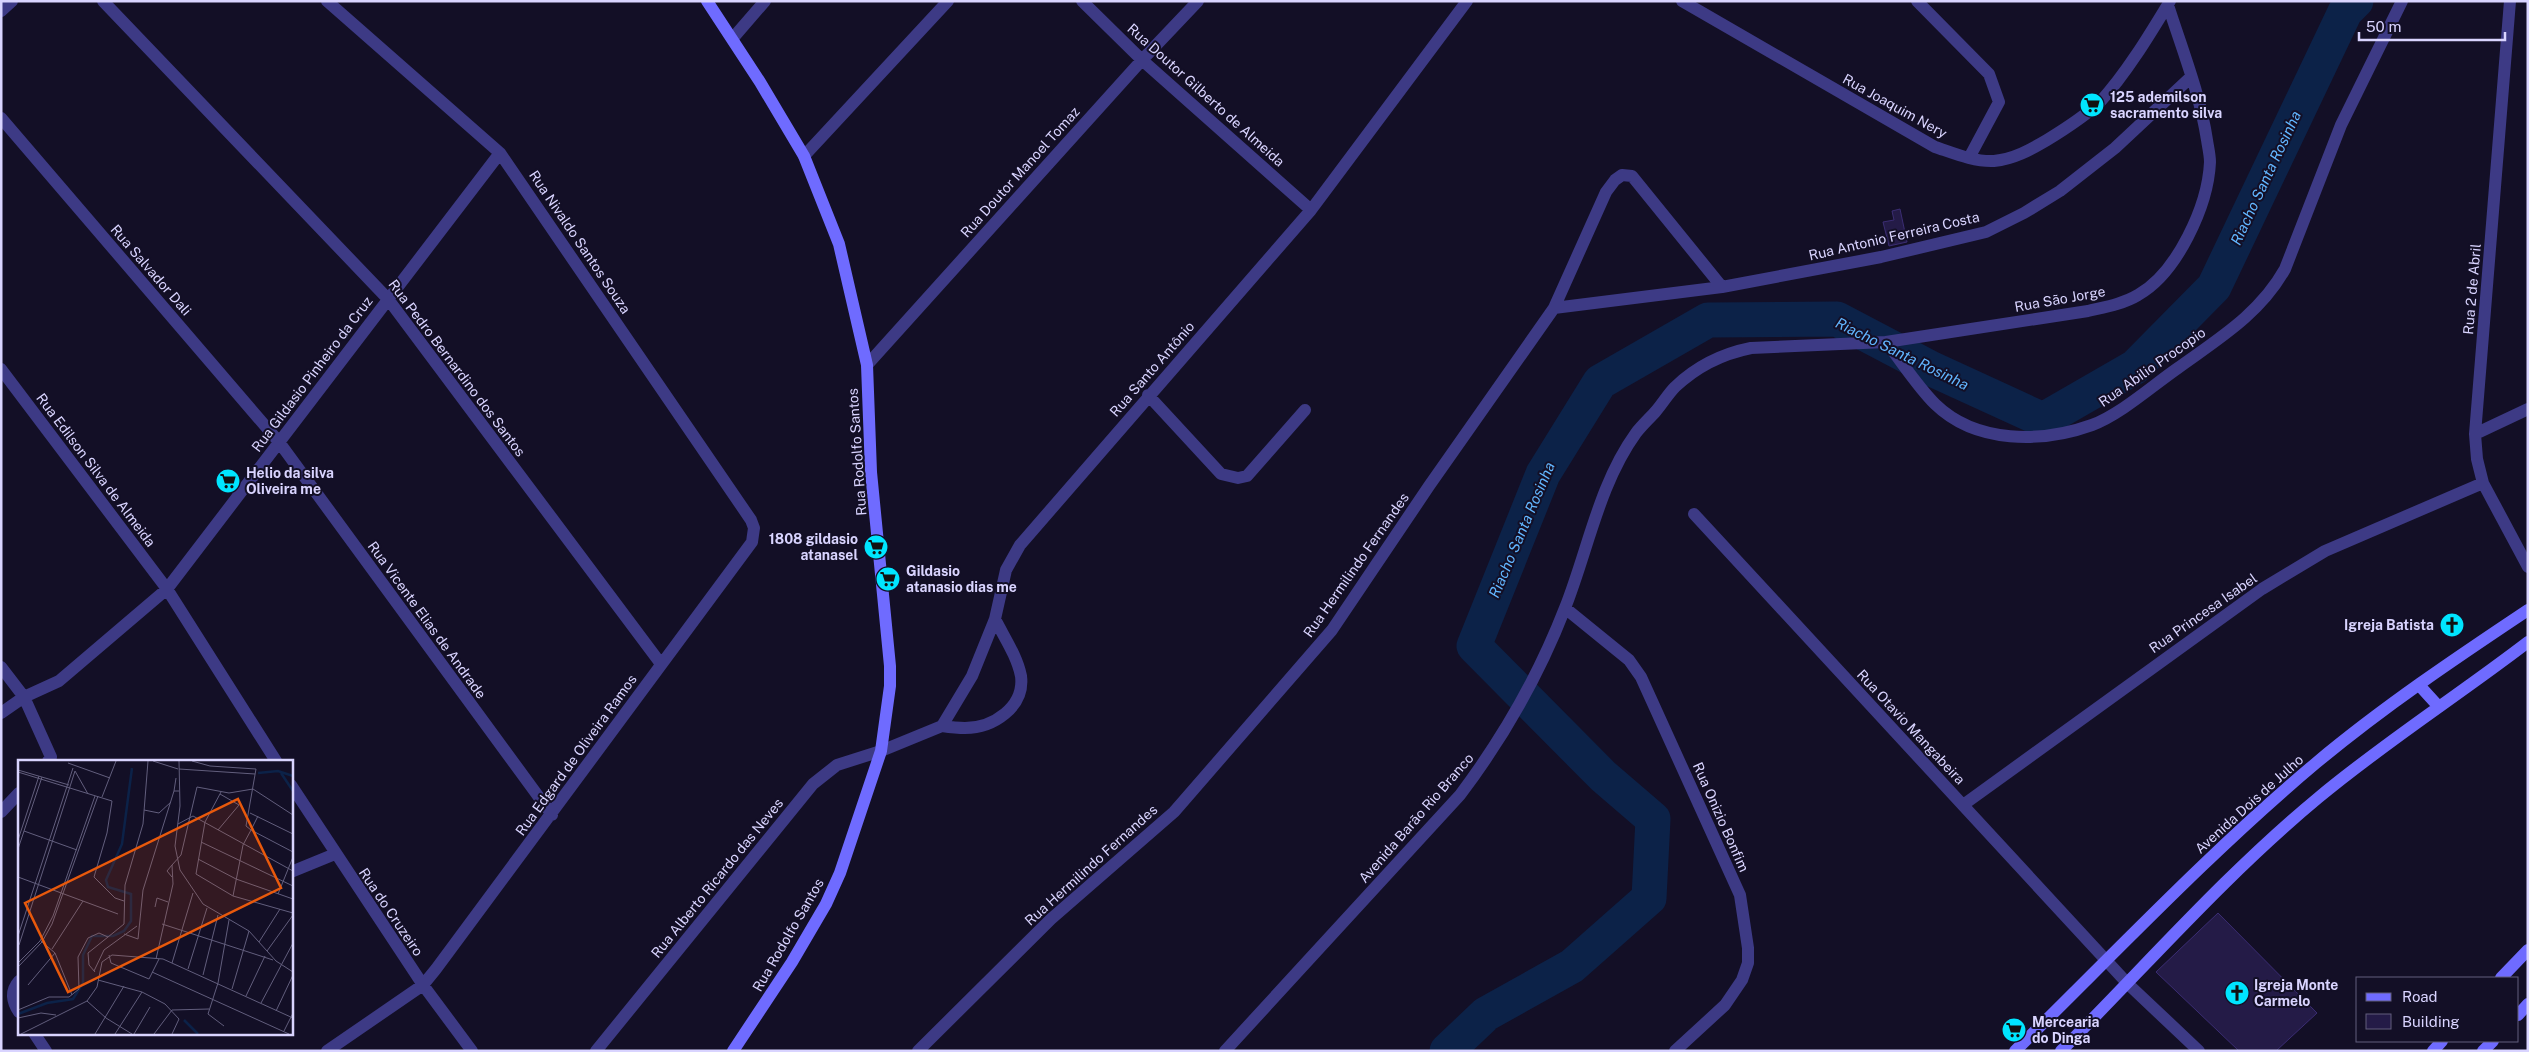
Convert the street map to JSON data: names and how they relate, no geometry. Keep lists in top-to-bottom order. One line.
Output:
{"streets":{"street":["Rua Doutor Gilberto de Almeida","Rua Joaquim Nery","Rua Doutor Manoel Tomaz","Rua Antonio Ferreira Costa","Rua Nivaldo Santos Souza","Rua Salvador Dali","Rua 2 de Abril","Rua São Jorge","Rua Abilio Procopio","Rua Pedro Bernardino dos Santos","Rua Santo Antônio","Rua Gildasio Pinheiro da Cruz","Rua Rodolfo Santos","Rua Edilson Silva de Almeida","Rua Hermilindo Fernandes","Rua Princesa Isabel","Rua Vicente Elias de Andrade","Rua Otavio Mangabeira","Rua Edgard de Oliveira Ramos","Avenida Dois de Julho","Rua Onizio Bonfim","Avenida Barão Rio Branco","Rua Alberto Ricardo das Neves","Rua do Cruzeiro"]},"crossings":[["Rua Doutor Gilberto de Almeida","Rua Doutor Manoel Tomaz"],["Rua Doutor Gilberto de Almeida","Rua Santo Antônio"],["Rua Joaquim Nery","Rua São Jorge"],["Rua Doutor Manoel Tomaz","Rua Rodolfo Santos"],["Rua Antonio Ferreira Costa","Rua São Jorge"],["Rua Antonio Ferreira Costa","Rua Hermilindo Fernandes"],["Rua Nivaldo Santos Souza","Rua Gildasio Pinheiro da Cruz"],["Rua Nivaldo Santos Souza","Rua Edgard de Oliveira Ramos"],["Rua Salvador Dali","Rua Gildasio Pinheiro da Cruz"],["Rua Salvador Dali","Rua Vicente Elias de Andrade"],["Rua 2 de Abril","Rua Princesa Isabel"],["Rua São Jorge","Rua Abilio Procopio"],["Rua São Jorge","Avenida Barão Rio Branco"],["Rua Abilio Procopio","Avenida Barão Rio Branco"],["Rua Pedro Bernardino dos Santos","Rua Gildasio Pinheiro da Cruz"],["Rua Pedro Bernardino dos Santos","Rua Edgard de Oliveira Ramos"],["Rua Gildasio Pinheiro da Cruz","Rua Edilson Silva de Almeida"],["Rua Gildasio Pinheiro da Cruz","Rua Vicente Elias de Andrade"],["Rua Rodolfo Santos","Rua Alberto Ricardo das Neves"],["Rua Princesa Isabel","Rua Otavio Mangabeira"],["Rua Vicente Elias de Andrade","Rua Edgard de Oliveira Ramos"],["Rua Otavio Mangabeira","Avenida Dois de Julho"],["Rua Edgard de Oliveira Ramos","Rua do Cruzeiro"],["Rua Onizio Bonfim","Avenida Barão Rio Branco"]],"water":["Riacho Santa Rosinha"],"places":{"supermarket":["125 ademilson sacramento silva","Helio da silva Oliveira me","1808 gildasio atanasel","Gildasio atanasio dias me","Mercearia do Dinga"],"church":["Igreja Batista","Igreja Monte Carmelo"]},"legend":["Road","Building"],"scale_bar":"50 m"}
